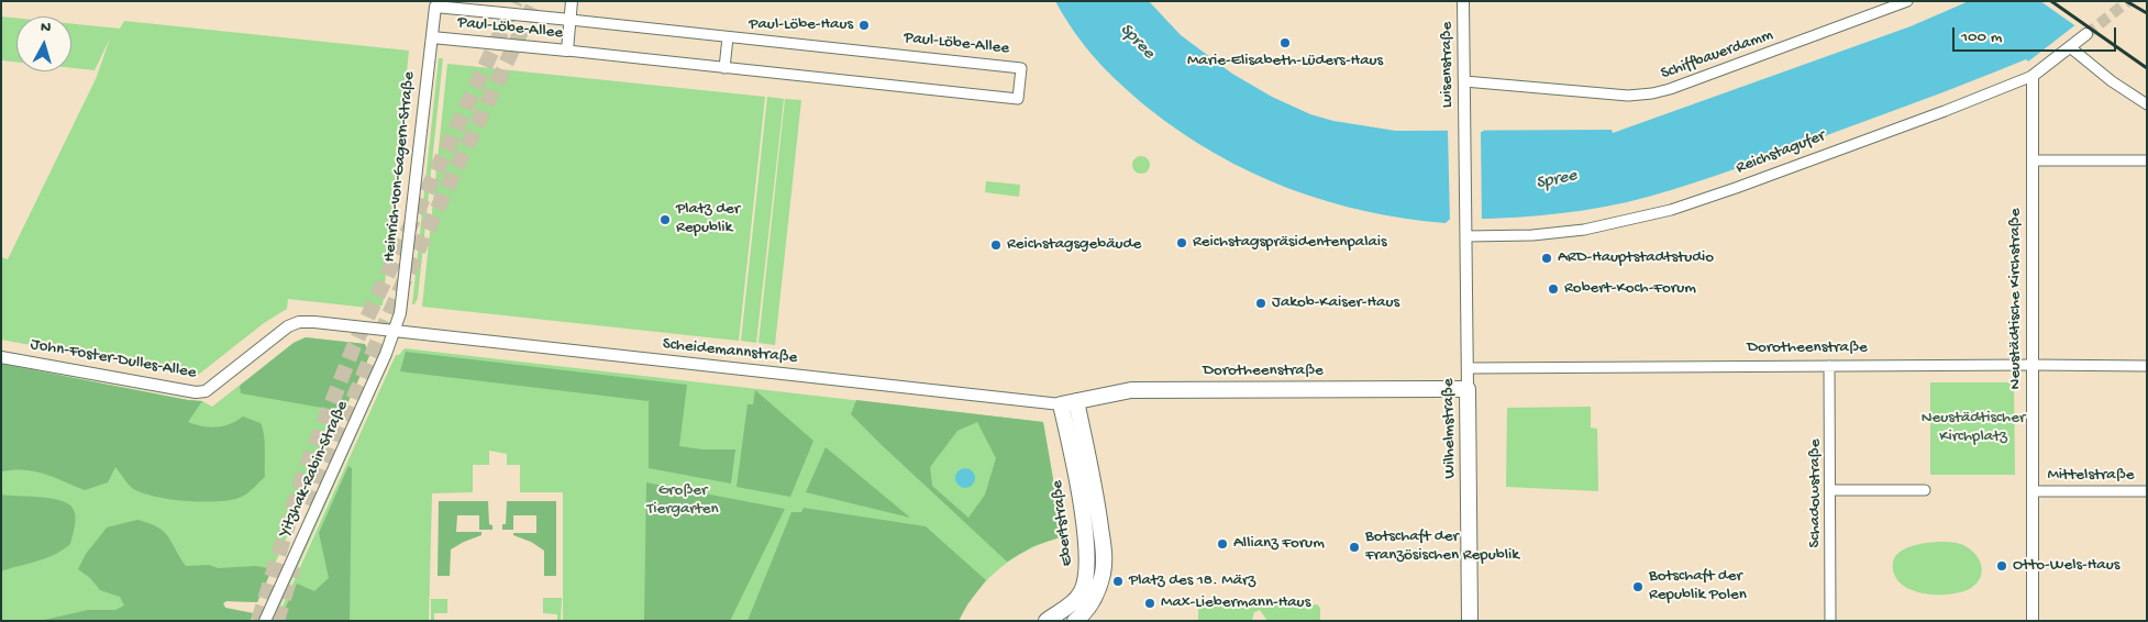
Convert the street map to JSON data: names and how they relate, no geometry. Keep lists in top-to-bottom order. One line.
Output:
{"streets":{"main road":["Dorotheenstraße","Wilhelmstraße","Ebertstraße"],"street":["Paul-Löbe-Allee","Schiffbauerdamm","Luisenstraße","Reichstagufer","Heinrich-von-Gagern-Straße","Neustädtische Kirchstraße","Scheidemannstraße","John-Foster-Dulles-Allee","Yitzhak-Rabin-Straße","Mittelstraße","Schadowstraße"]},"crossings":[["Paul-Löbe-Allee","Heinrich-von-Gagern-Straße"],["Schiffbauerdamm","Luisenstraße"],["Luisenstraße","Reichstagufer"],["Luisenstraße","Wilhelmstraße"],["Reichstagufer","Neustädtische Kirchstraße"],["Reichstagufer","Wilhelmstraße"],["Heinrich-von-Gagern-Straße","Scheidemannstraße"],["Heinrich-von-Gagern-Straße","John-Foster-Dulles-Allee"],["Heinrich-von-Gagern-Straße","Yitzhak-Rabin-Straße"],["Neustädtische Kirchstraße","Dorotheenstraße"],["Neustädtische Kirchstraße","Mittelstraße"],["Dorotheenstraße","Scheidemannstraße"],["Dorotheenstraße","Wilhelmstraße"],["Dorotheenstraße","Schadowstraße"],["Dorotheenstraße","Ebertstraße"],["Scheidemannstraße","John-Foster-Dulles-Allee"],["Scheidemannstraße","Yitzhak-Rabin-Straße"],["Scheidemannstraße","Ebertstraße"],["John-Foster-Dulles-Allee","Yitzhak-Rabin-Straße"]],"water":["Spree"],"parks":["Neustädtischer Kirchplatz","Großer Tiergarten"],"places":["Paul-Löbe-Haus","Marie-Elisabeth-Lüders-Haus","Platz der Republik","Reichstagspräsidentenpalais","Reichstagsgebäude","ARD-Hauptstadtstudio","Robert-Koch-Forum","Jakob-Kaiser-Haus","Allianz Forum","Botschaft der Französischen Republik","Otto-Wels-Haus","Platz des 18. März","Botschaft der Republik Polen","Max-Liebermann-Haus"],"scale_bar":"100 m","north":"top"}
